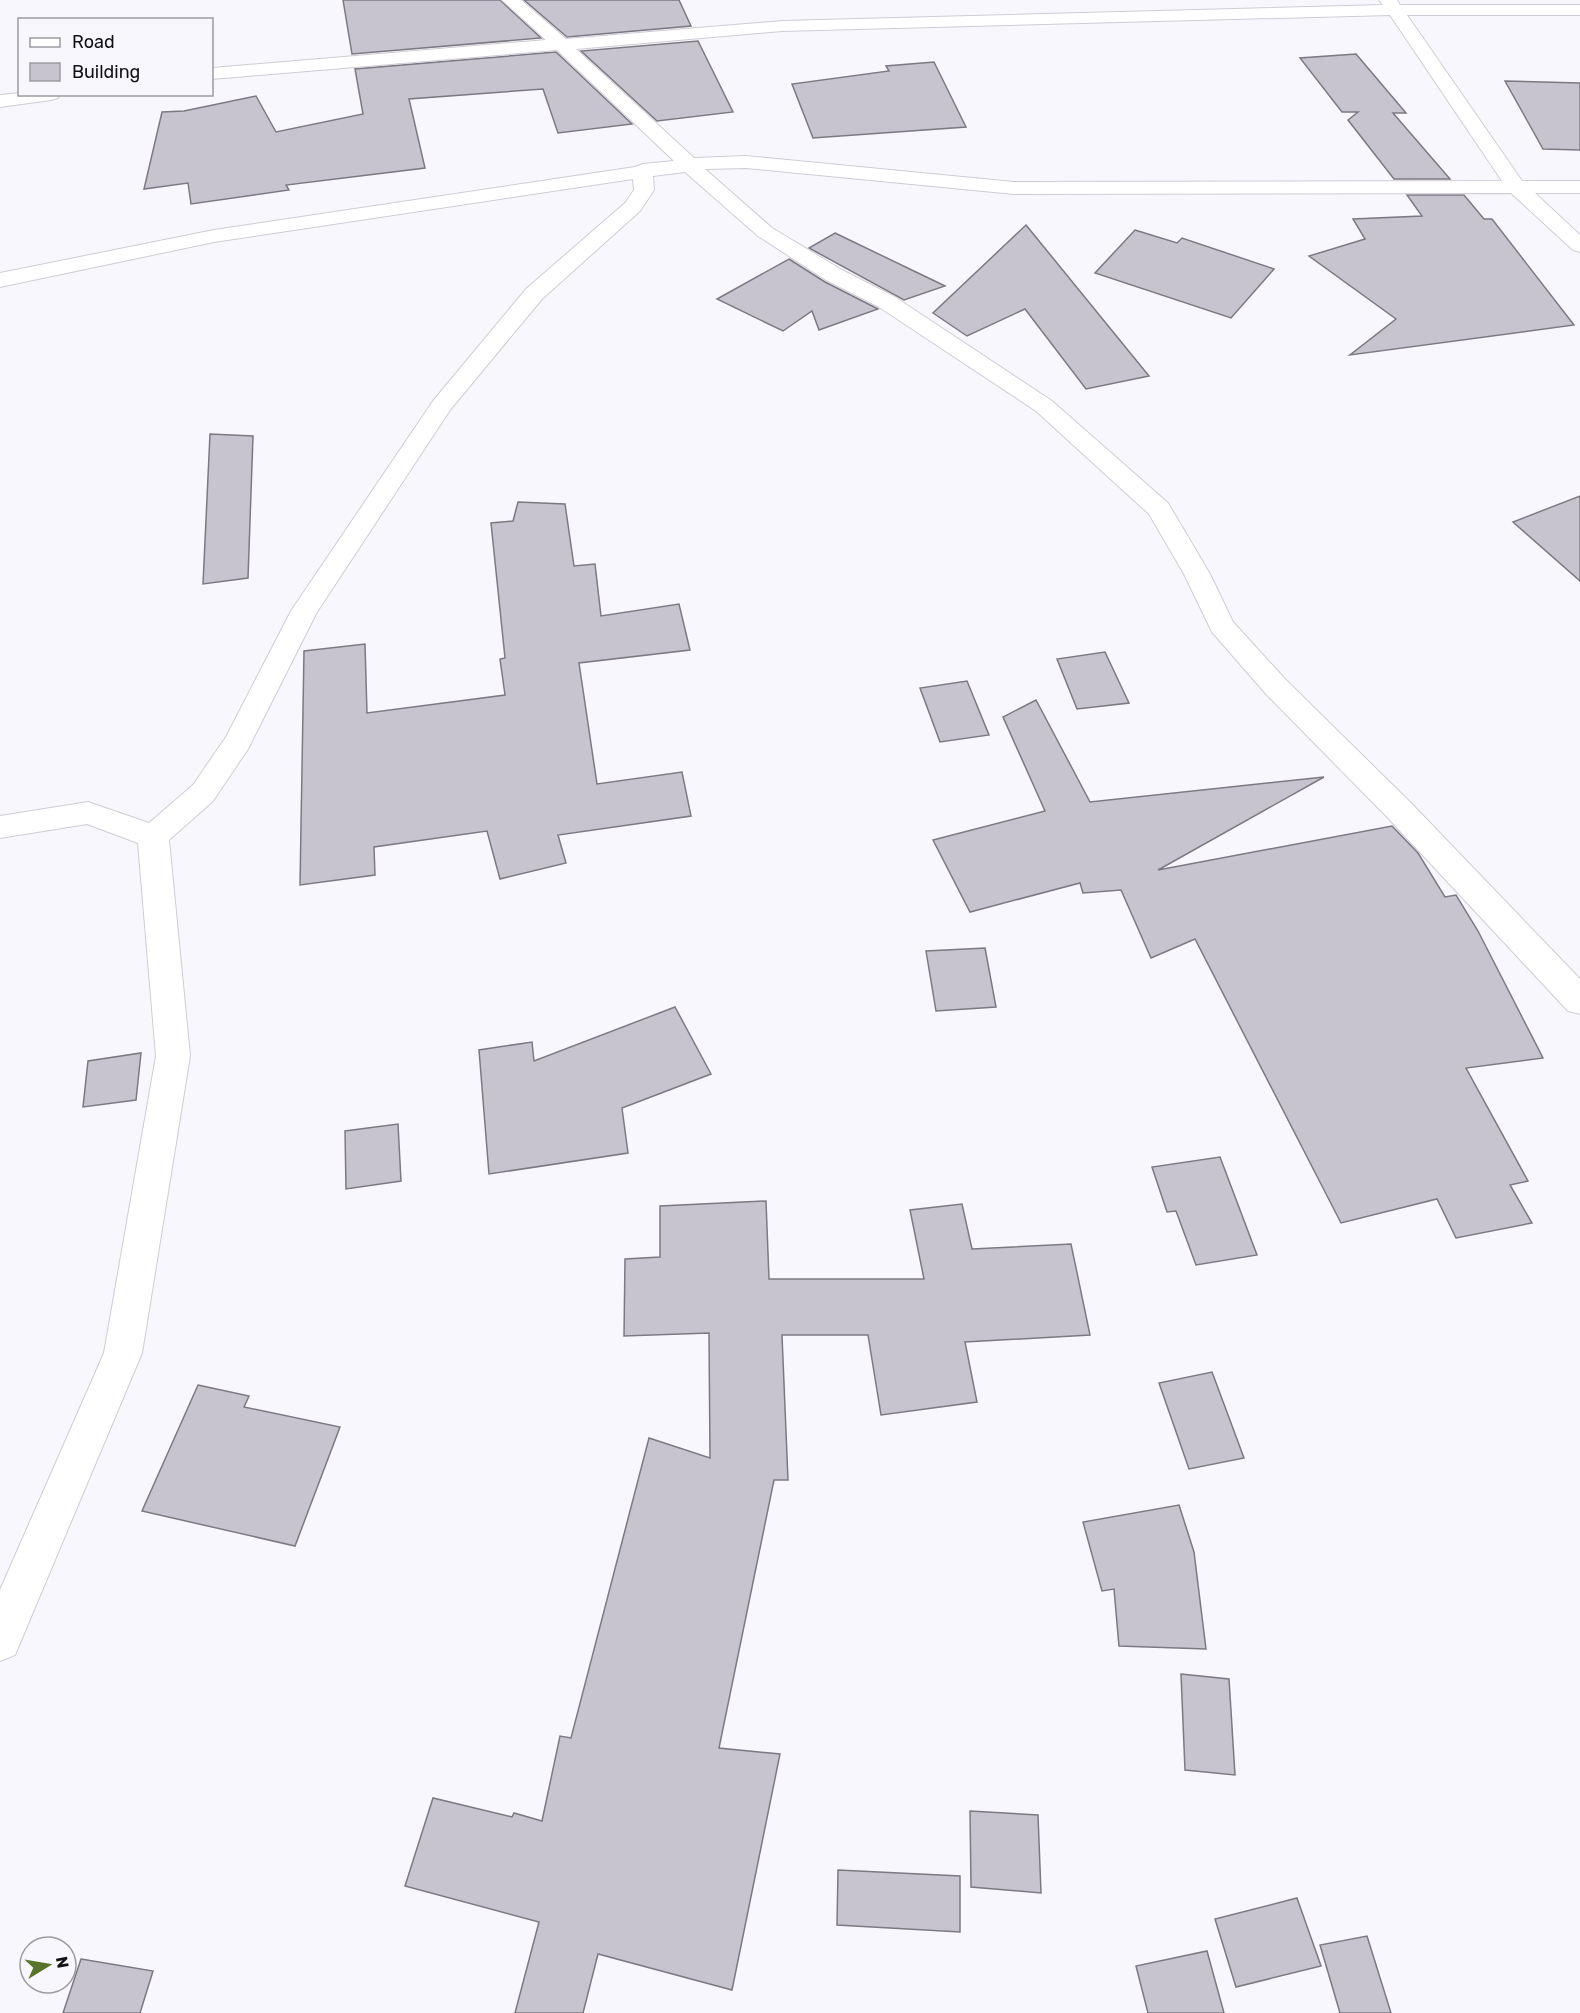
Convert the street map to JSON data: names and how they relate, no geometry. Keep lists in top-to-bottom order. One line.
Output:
{"legend":["Road","Building"],"north":"right"}
